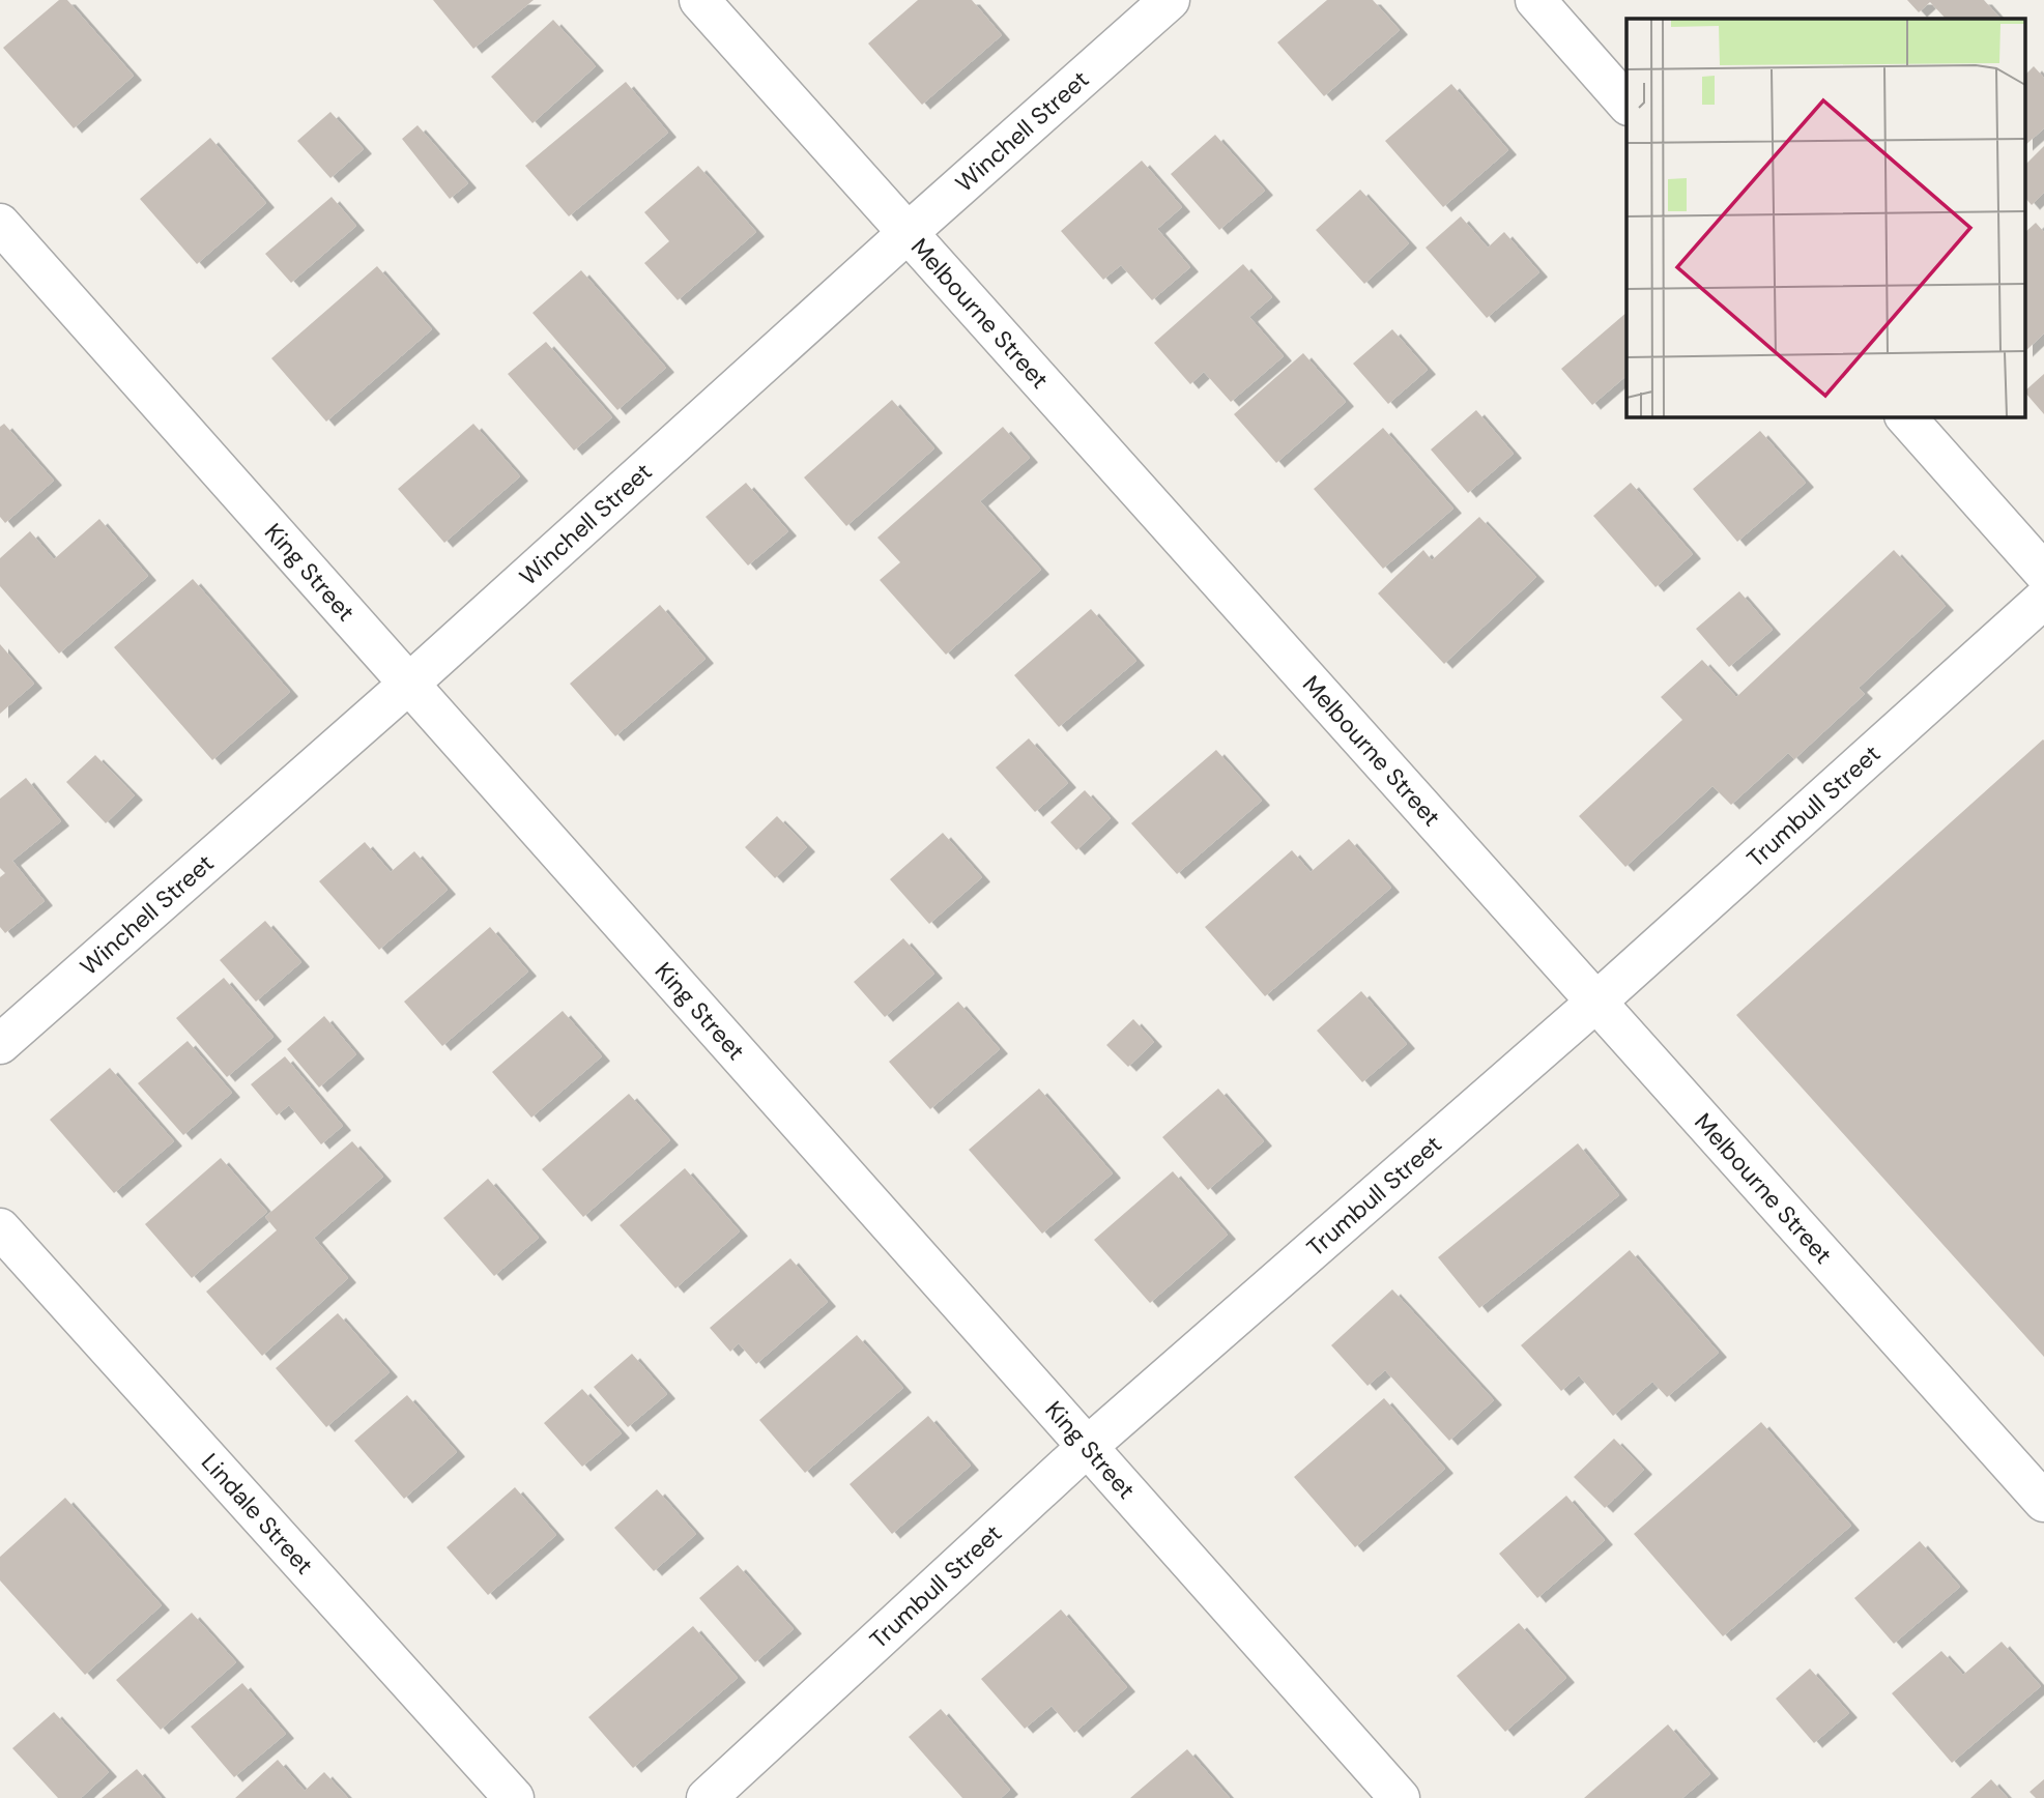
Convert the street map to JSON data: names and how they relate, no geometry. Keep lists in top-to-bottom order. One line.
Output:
{"streets":{"street":["Winchell Street","Melbourne Street","King Street","Trumbull Street","Lindale Street"]},"crossings":[["Winchell Street","Melbourne Street"],["Winchell Street","King Street"],["Melbourne Street","Trumbull Street"],["King Street","Trumbull Street"]]}
